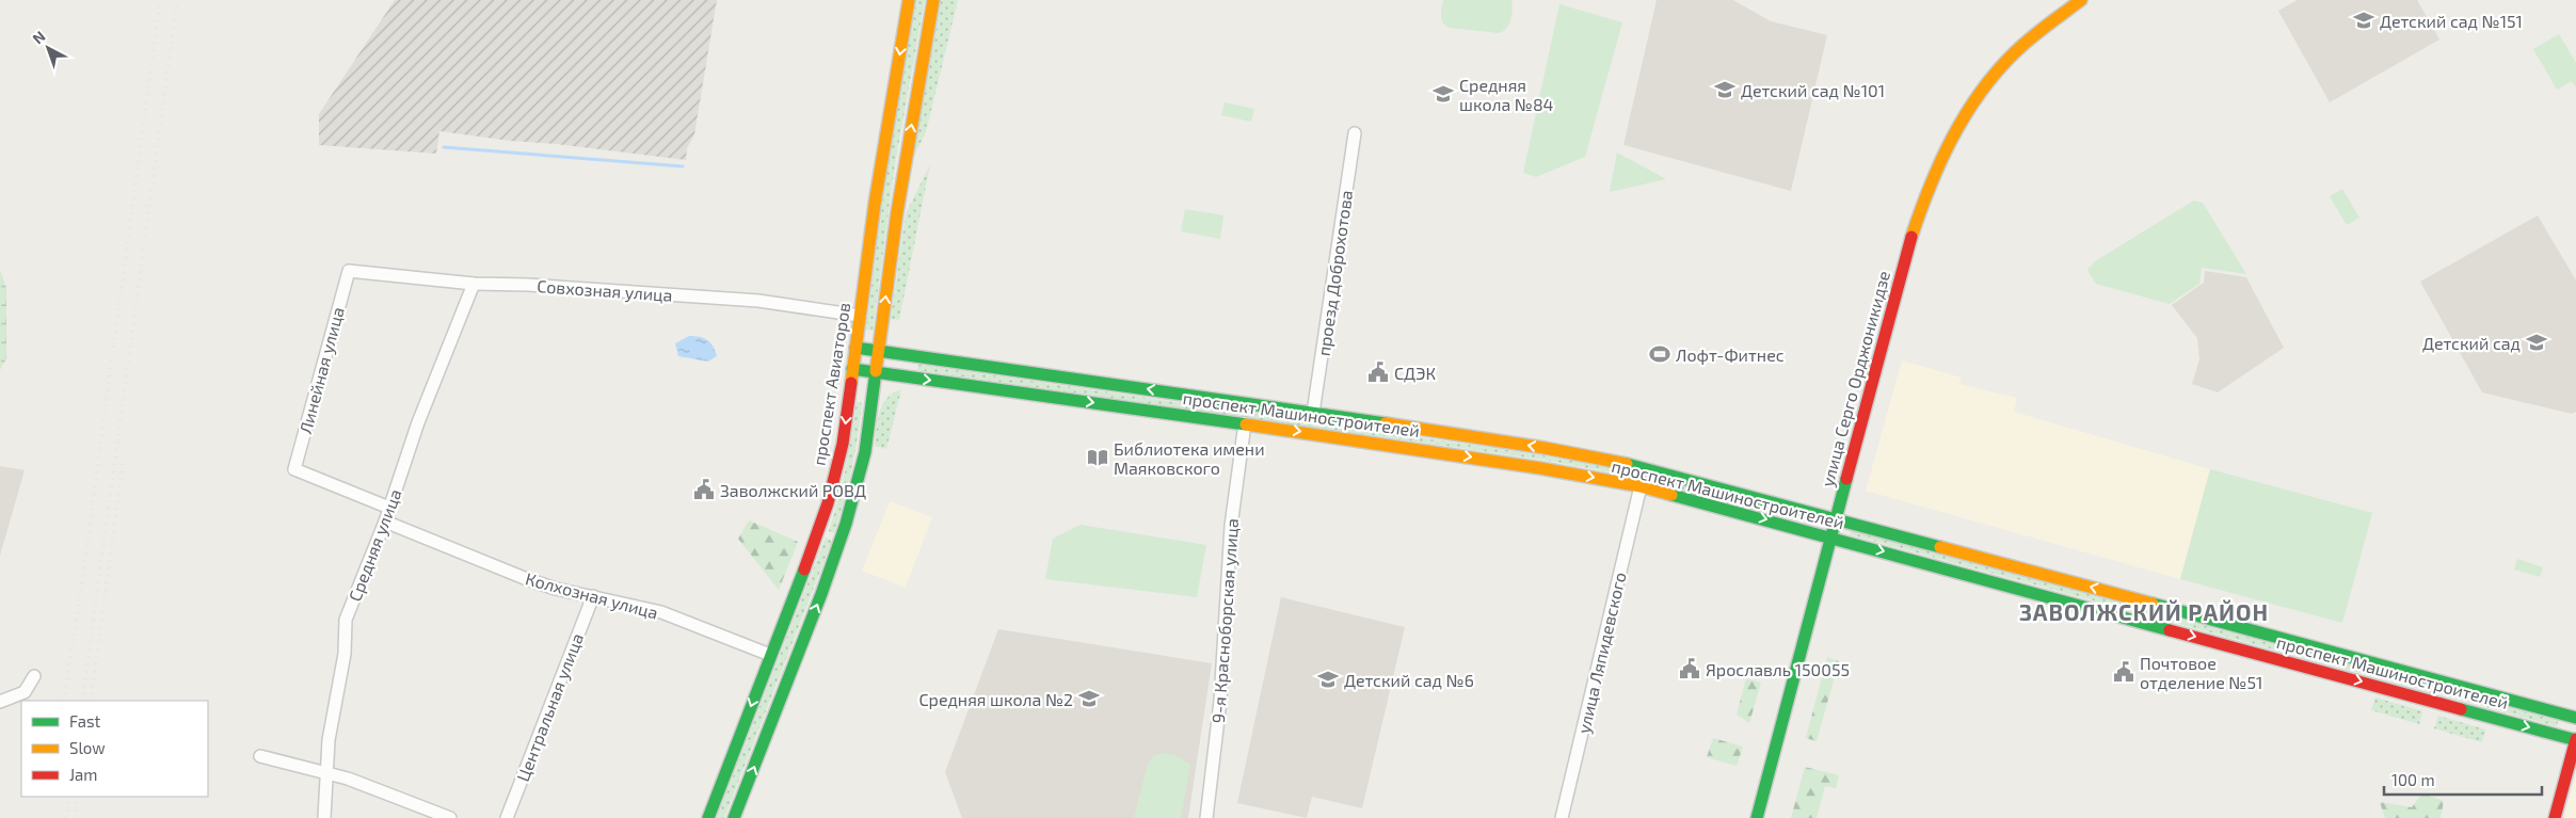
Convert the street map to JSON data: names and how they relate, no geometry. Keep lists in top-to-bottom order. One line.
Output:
{"streets":{"main road":["улица Серго Орджоникидзе","проспект Авиаторов","проспект Машиностроителей"],"street":["проезд Доброхотова","Совхозная улица","Линейная улица","Средняя улица","Колхозная улица","9-я Красноборская улица","улица Ляпидевского","Центральная улица"]},"crossings":[["проезд Доброхотова","проспект Машиностроителей"],["Совхозная улица","Линейная улица"],["Совхозная улица","проспект Авиаторов"],["Совхозная улица","Средняя улица"],["Линейная улица","Средняя улица"],["улица Серго Орджоникидзе","проспект Машиностроителей"],["проспект Авиаторов","проспект Машиностроителей"],["проспект Авиаторов","Колхозная улица"],["проспект Машиностроителей","9-я Красноборская улица"],["проспект Машиностроителей","улица Ляпидевского"],["Средняя улица","Колхозная улица"],["Колхозная улица","Центральная улица"]],"districts":["ЗАВОЛЖСКИЙ РАЙОН"],"places":{"school or university":["Детский сад №151","Детский сад №101","Средняя школа №84","Детский сад","Детский сад №6","Средняя школа №2"],"sports":["Лофт-Фитнес"],"public building":["СДЭК","Заволжский РОВД","Ярославль 150055","Почтовое отделение №51"],"library":["Библиотека имени Маяковского"]},"legend":["Fast","Slow","Jam"],"scale_bar":"100 m","north":"top left"}
